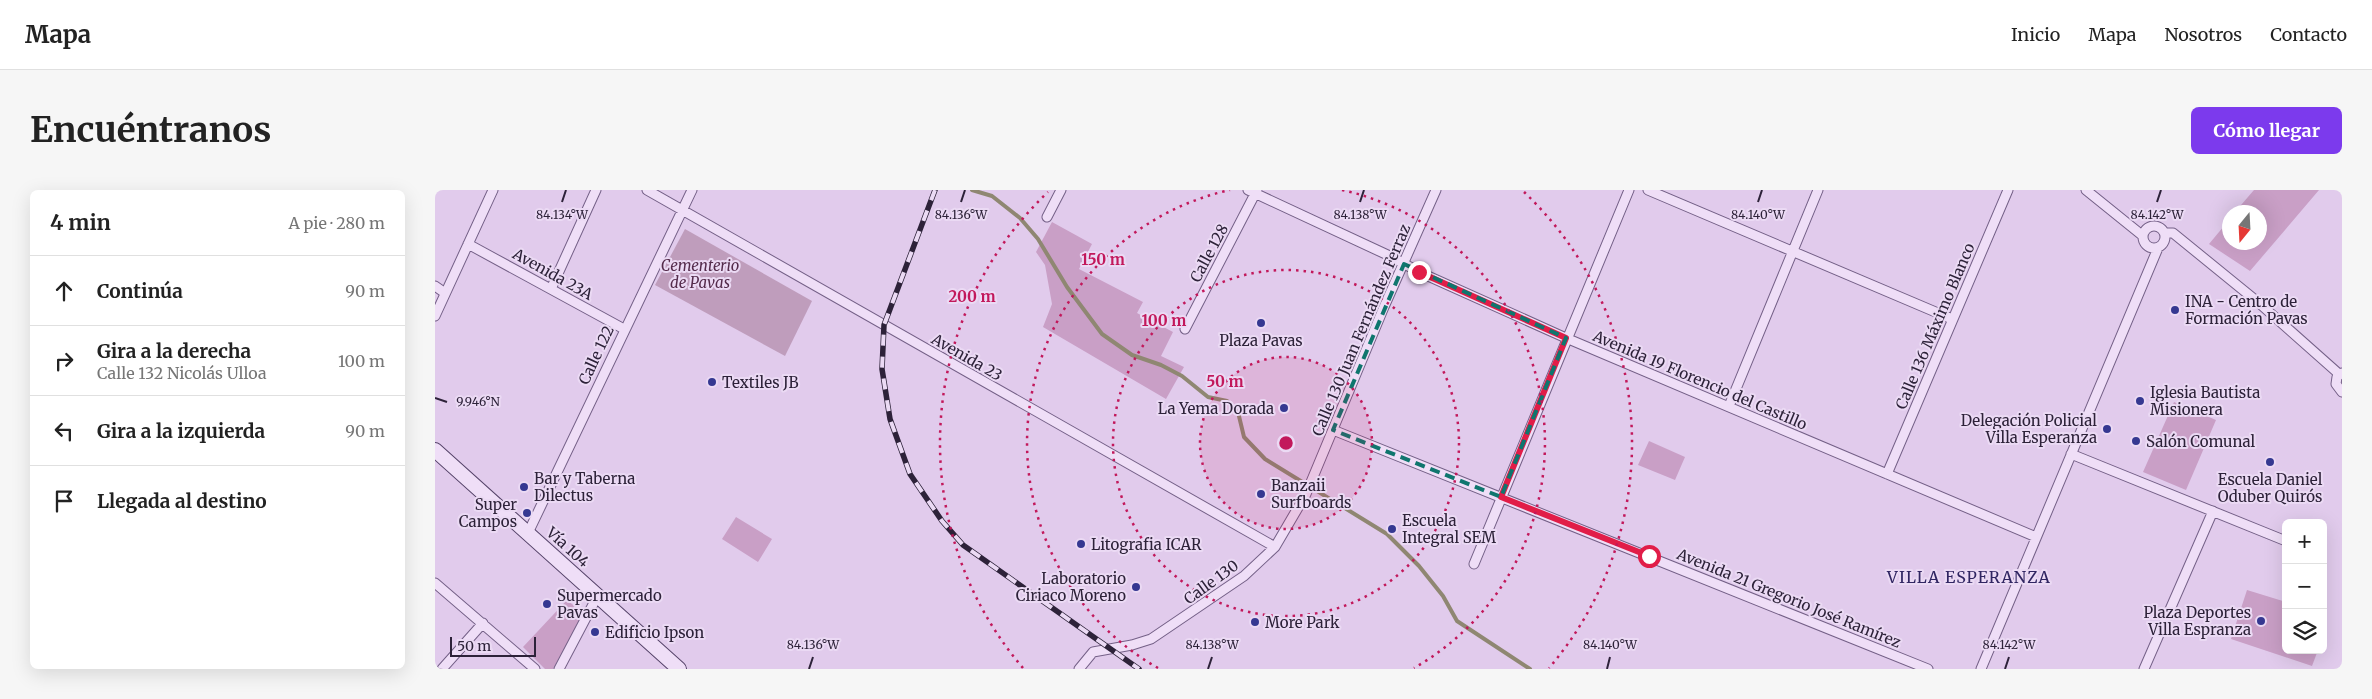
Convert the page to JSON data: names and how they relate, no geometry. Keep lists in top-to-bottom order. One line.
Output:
{"streets":{"main road":["Vía 104"],"street":["Calle 128","Avenida 23A","Calle 136 Máximo Blanco","Calle 130 Juan Fernández Ferraz","Calle 122","Avenida 23","Avenida 19 Florencio del Castillo","Calle 130","Avenida 21 Gregorio José Ramírez"]},"crossings":[["Calle 128","Avenida 19 Florencio del Castillo"],["Avenida 23A","Calle 122"],["Calle 136 Máximo Blanco","Avenida 19 Florencio del Castillo"],["Calle 130 Juan Fernández Ferraz","Avenida 19 Florencio del Castillo"],["Calle 130 Juan Fernández Ferraz","Calle 130"],["Calle 130 Juan Fernández Ferraz","Avenida 21 Gregorio José Ramírez"],["Calle 122","Avenida 23"],["Calle 122","Vía 104"],["Avenida 23","Calle 130"]],"districts":["VILLA ESPERANZA"],"parks":["Cementerio de Pavas"],"places":["INA - Centro de Formación Pavas","Plaza Pavas","Textiles JB","Iglesia Bautista Misionera","La Yema Dorada","Delegación Policial Villa Esperanza","Salón Comunal","Escuela Daniel Oduber Quirós","Bar y Taberna Dilectus","Banzaii Surfboards","Super Campos","Escuela Integral SEM","Litografia ICAR","Laboratorio Ciriaco Moreno","Supermercado Pavas","Plaza Deportes Villa Espranza","More Park","Edificio Ipson"],"scale_bar":"50 m","north":"bottom","page":{"header":"Mapa","nav":["Inicio","Mapa","Nosotros","Contacto"],"buttons":"Cómo llegar","title":"Encuéntranos","heading":["4 min","A pie · 280 m"],"list":[["Continúa","90 m"],["Gira a la derecha","Calle 132 Nicolás Ulloa","100 m"],["Gira a la izquierda","90 m"],"Llegada al destino"],"map_buttons":["+","−"],"scale":"50 m"},"coordinates":["84.134°W","84.136°W","84.138°W","84.140°W","84.142°W","9.946°N"],"rings":["150 m","200 m","100 m","50 m"]}
